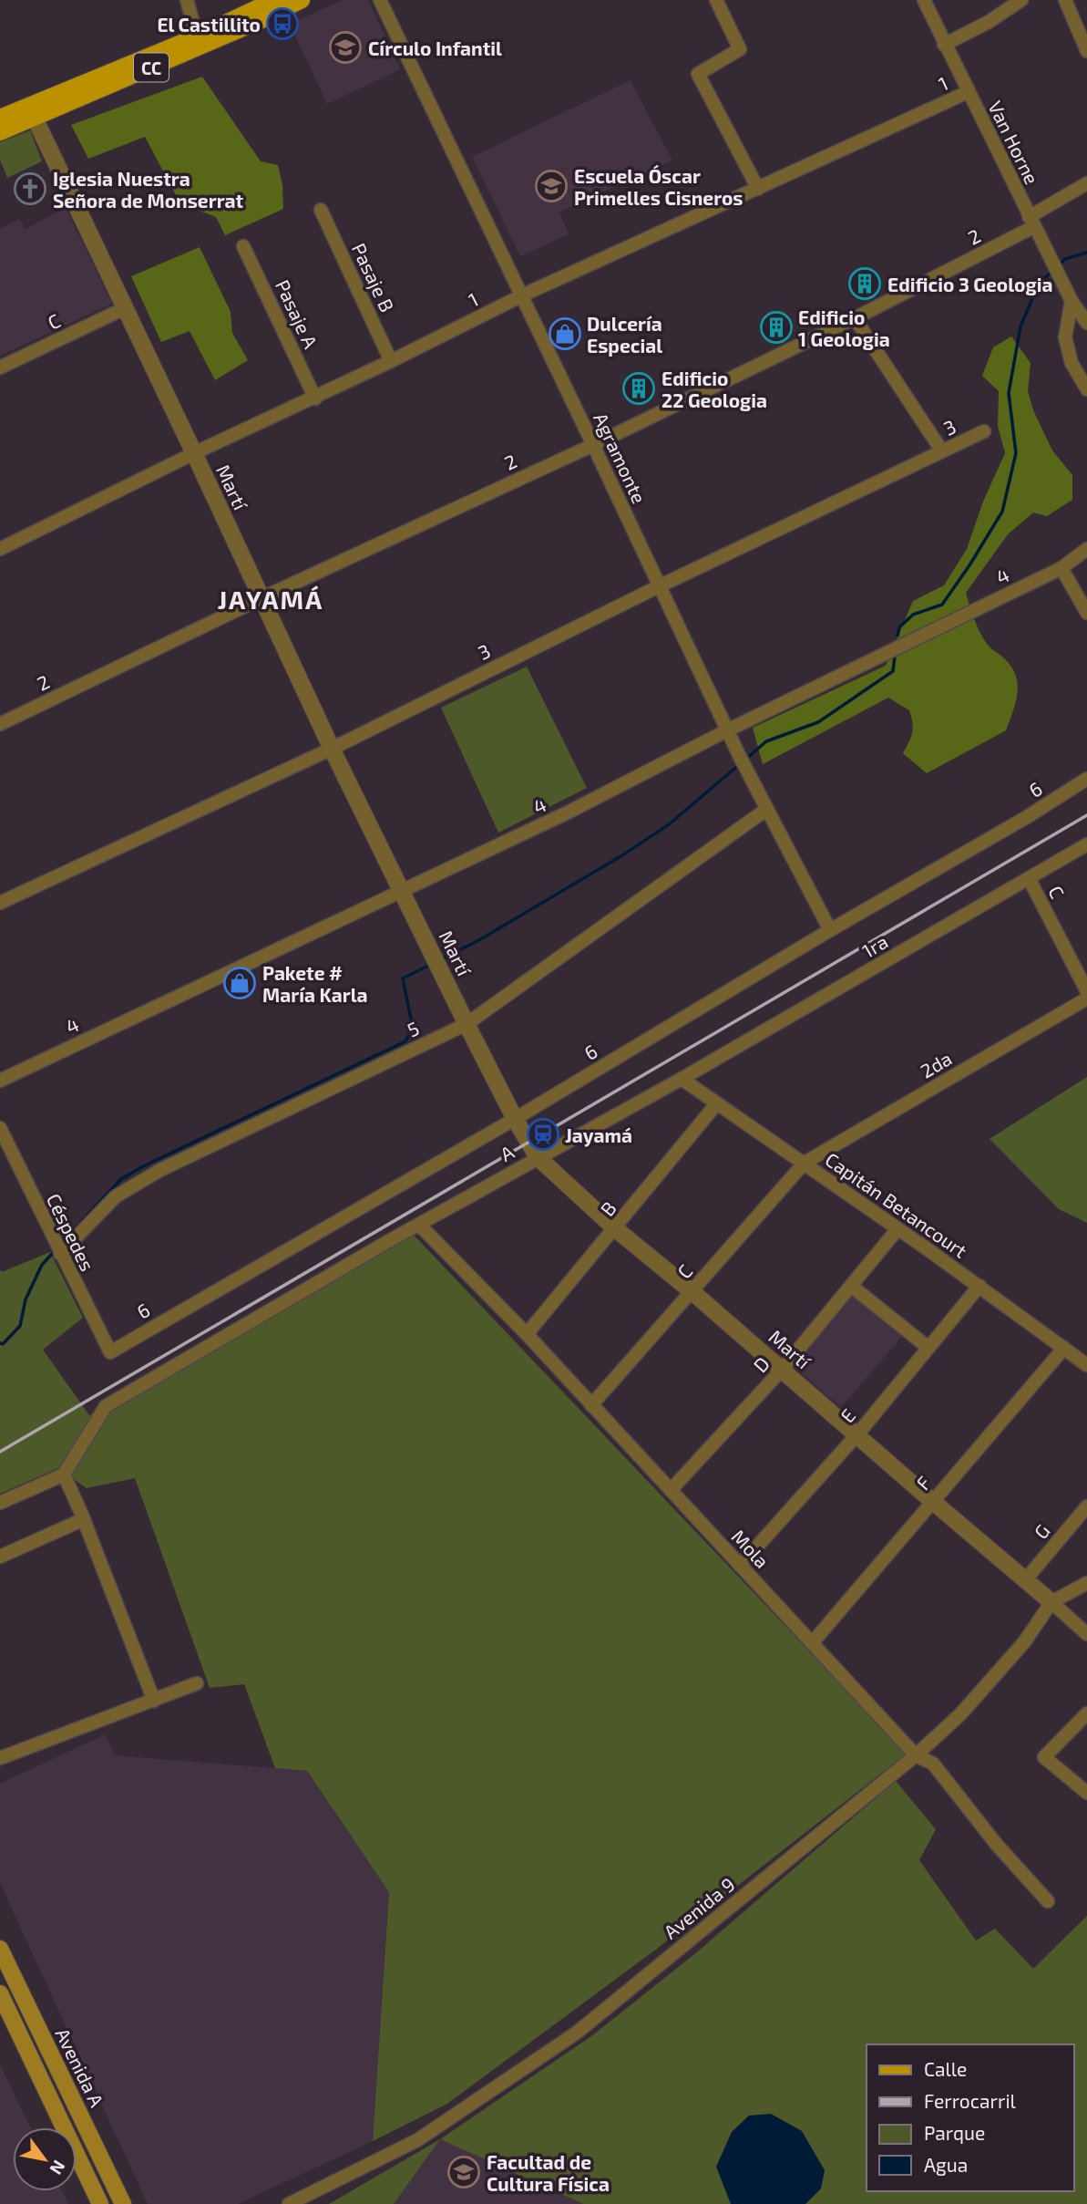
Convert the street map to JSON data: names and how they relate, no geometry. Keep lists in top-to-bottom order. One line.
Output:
{"streets":{"main road":["CC","Avenida A"],"street":["1","Van Horne","2","Pasaje B","Pasaje A","C","3","Agramonte","Martí","4","6","1ra","5","2da","A","Capitán Betancourt","B","Céspedes","D","E","F","G","Mola","Avenida 9"]},"crossings":[["CC","Martí"],["1","Van Horne"],["1","Pasaje B"],["1","Pasaje A"],["1","Agramonte"],["1","Martí"],["Van Horne","2"],["2","Agramonte"],["2","Martí"],["C","Martí"],["C","1ra"],["C","2da"],["C","Capitán Betancourt"],["C","Mola"],["3","Agramonte"],["3","Martí"],["Agramonte","4"],["Agramonte","6"],["Agramonte","5"],["Martí","4"],["Martí","6"],["Martí","5"],["Martí","A"],["Martí","B"],["Martí","D"],["Martí","E"],["Martí","F"],["Martí","G"],["Martí","Avenida 9"],["6","Céspedes"],["1ra","A"],["1ra","Capitán Betancourt"],["5","Céspedes"],["2da","Capitán Betancourt"],["A","Capitán Betancourt"],["A","Mola"],["Capitán Betancourt","B"],["Capitán Betancourt","D"],["Capitán Betancourt","E"],["Capitán Betancourt","F"],["B","Mola"],["D","Mola"],["E","Mola"],["F","Mola"],["Mola","Avenida 9"]],"districts":["JAYAMÁ"],"places":{"bus stop":["El Castillito"],"school or university":["Círculo Infantil","Escuela Óscar Primelles Cisneros","Facultad de Cultura Física"],"church":["Iglesia Nuestra Señora de Monserrat"],"building":["Edificio 3 Geologia","Edificio 1 Geologia","Edificio 22 Geologia"],"shop":["Dulcería Especial","Pakete # María Karla"],"station":["Jayamá"]},"legend":["Calle","Ferrocarril","Parque","Agua"],"north":"bottom right"}
